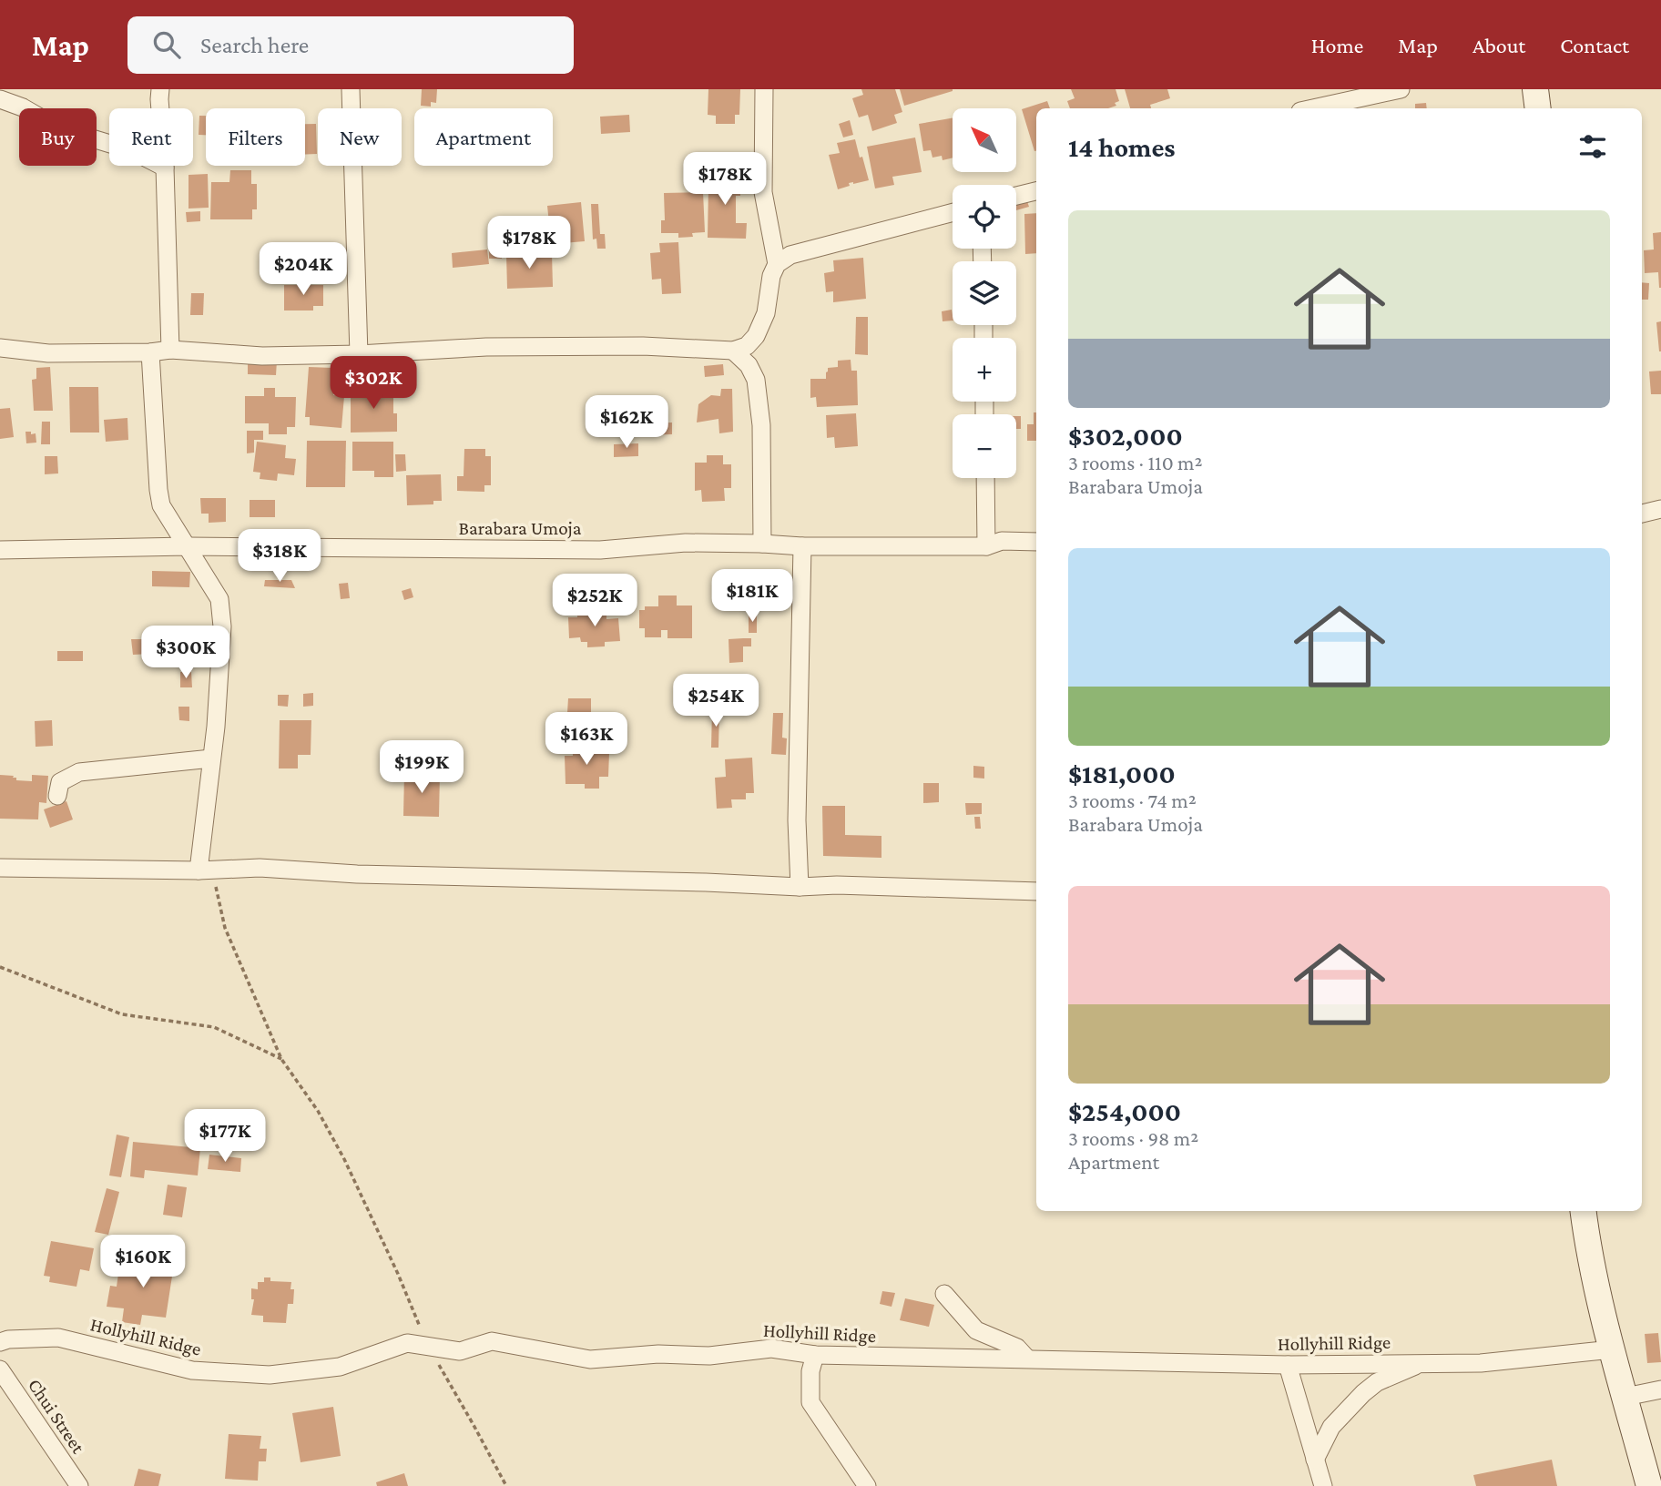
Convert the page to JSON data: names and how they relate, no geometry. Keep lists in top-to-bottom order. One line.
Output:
{"streets":{"street":["Barabara Umoja","Hollyhill Ridge","Chui Street"]},"north":"top left","page":{"header":"Map","search":"Search here","nav":["Home","Map","About","Contact"],"map_buttons":["+","−"],"chip":["Buy","Rent","Filters","New","Apartment"],"heading":"14 homes","price":["$178K","$178K","$204K","$302K","$162K","$318K","$181K","$252K","$300K","$254K","$163K","$199K","$177K","$160K"],"list":[{"name":"$302,000","note":"3 rooms · 110 m² · Barabara Umoja"},{"name":"$181,000","note":"3 rooms · 74 m² · Barabara Umoja"},{"name":"$254,000","note":"3 rooms · 98 m² · Apartment"}]}}
